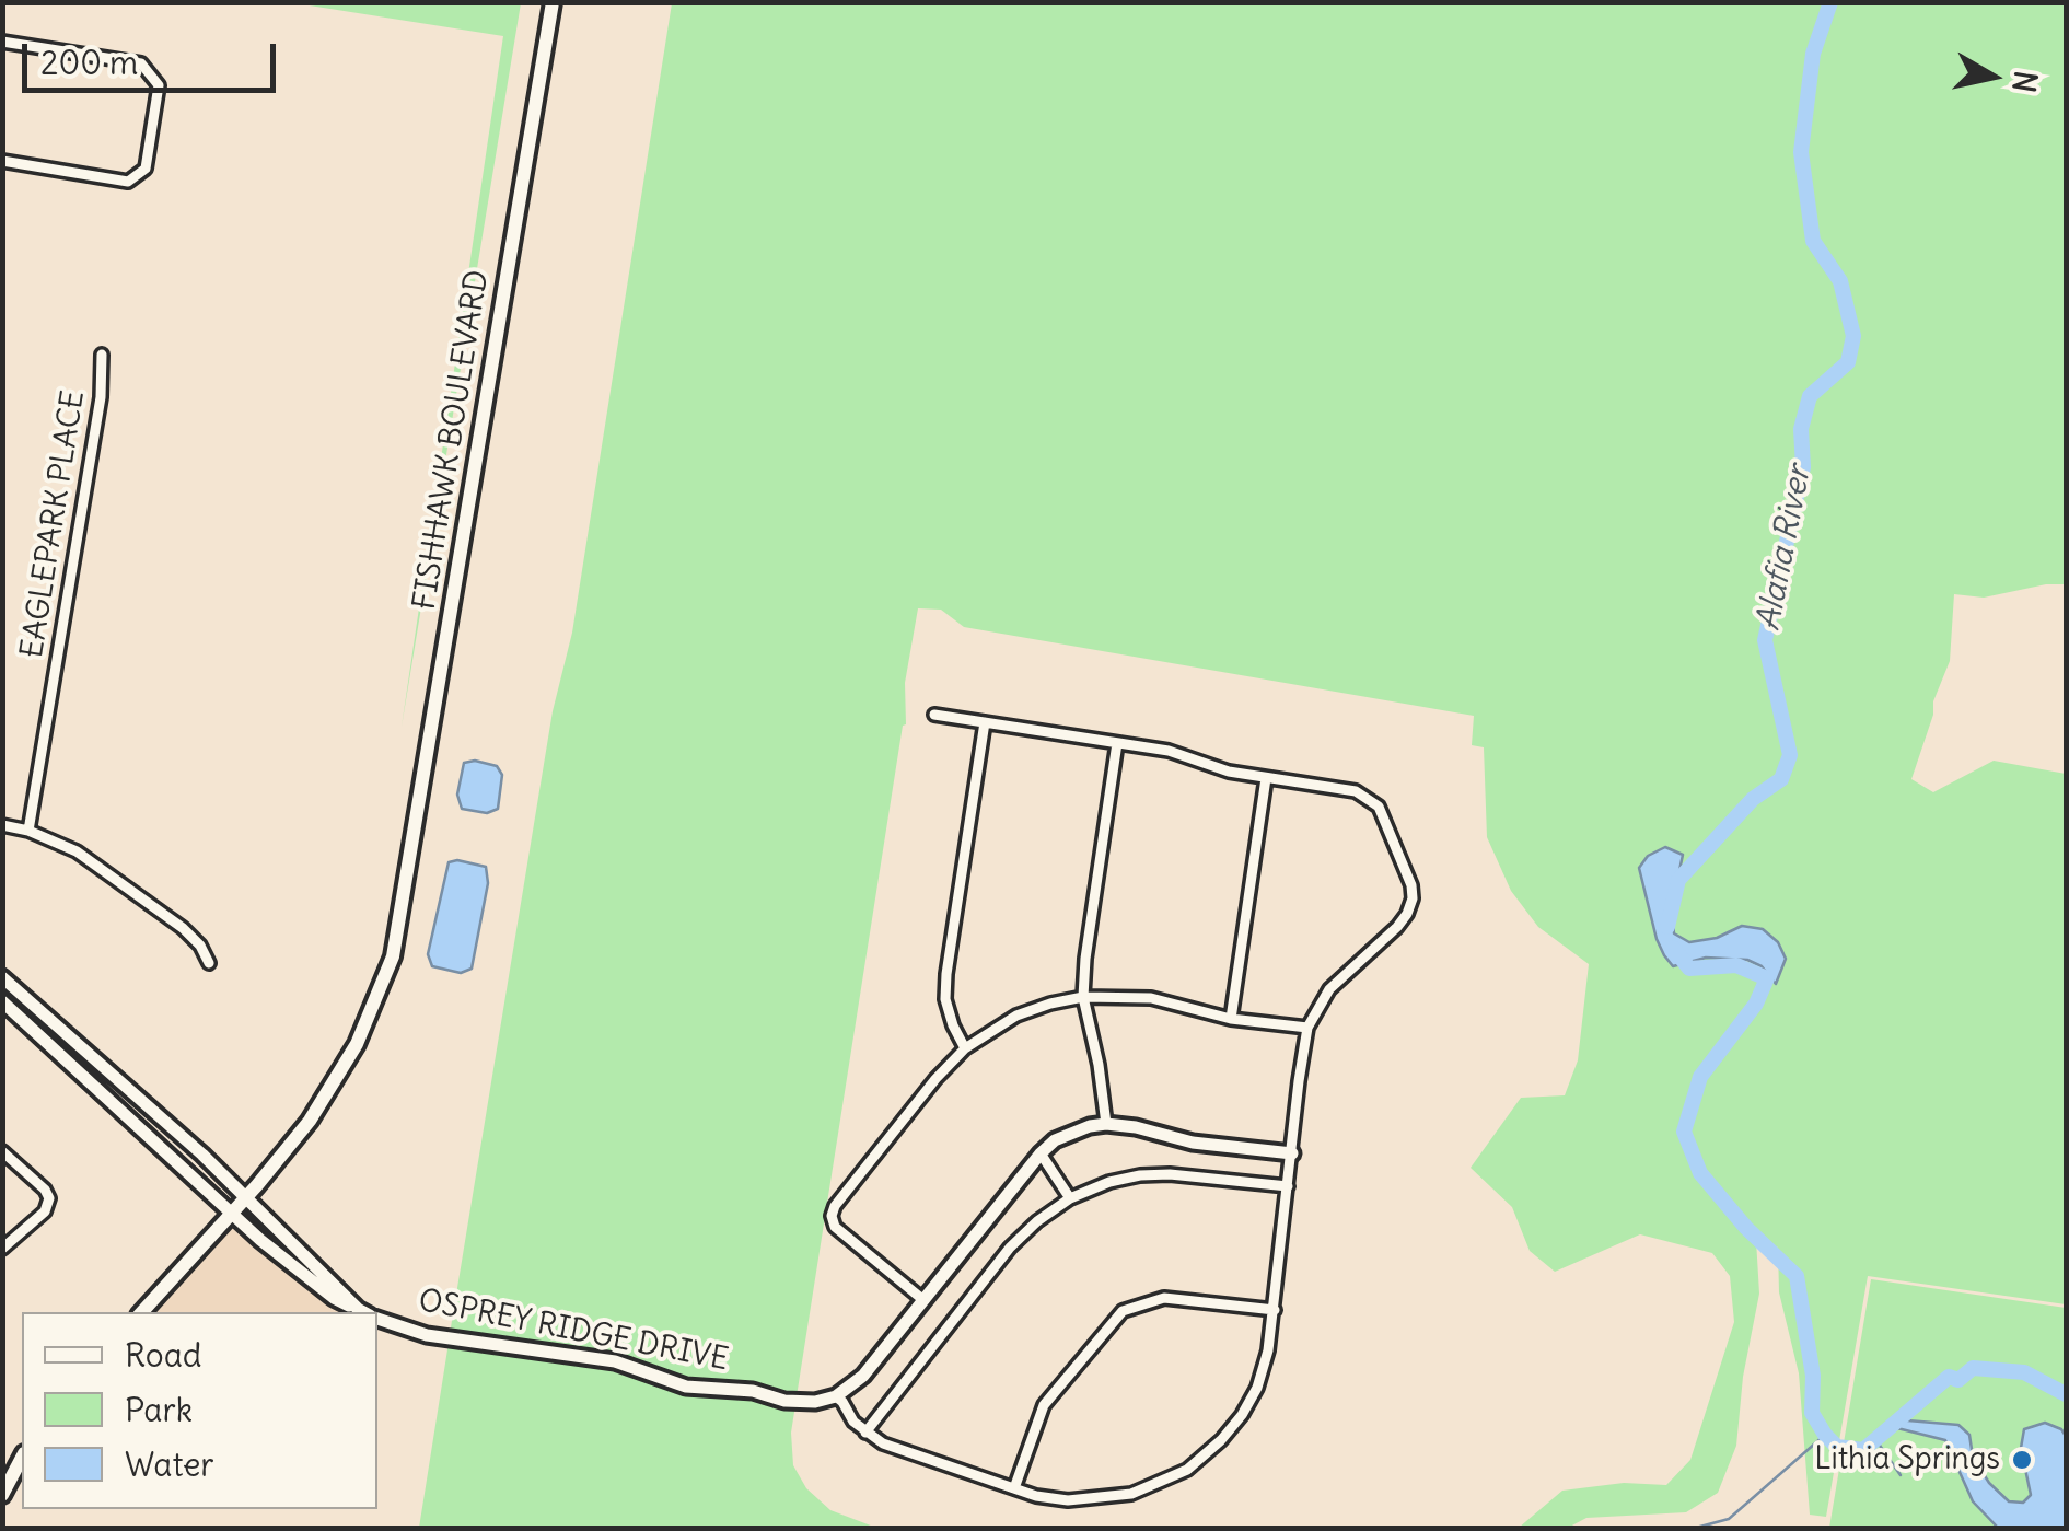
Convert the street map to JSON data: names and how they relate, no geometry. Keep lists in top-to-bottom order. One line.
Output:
{"streets":{"main road":["FISHHAWK BOULEVARD"],"street":["EAGLEPARK PLACE","OSPREY RIDGE DRIVE"]},"crossings":[["FISHHAWK BOULEVARD","OSPREY RIDGE DRIVE"]],"water":["Alafia River"],"places":["Lithia Springs"],"legend":["Road","Park","Water"],"scale_bar":"200 m","north":"right"}
